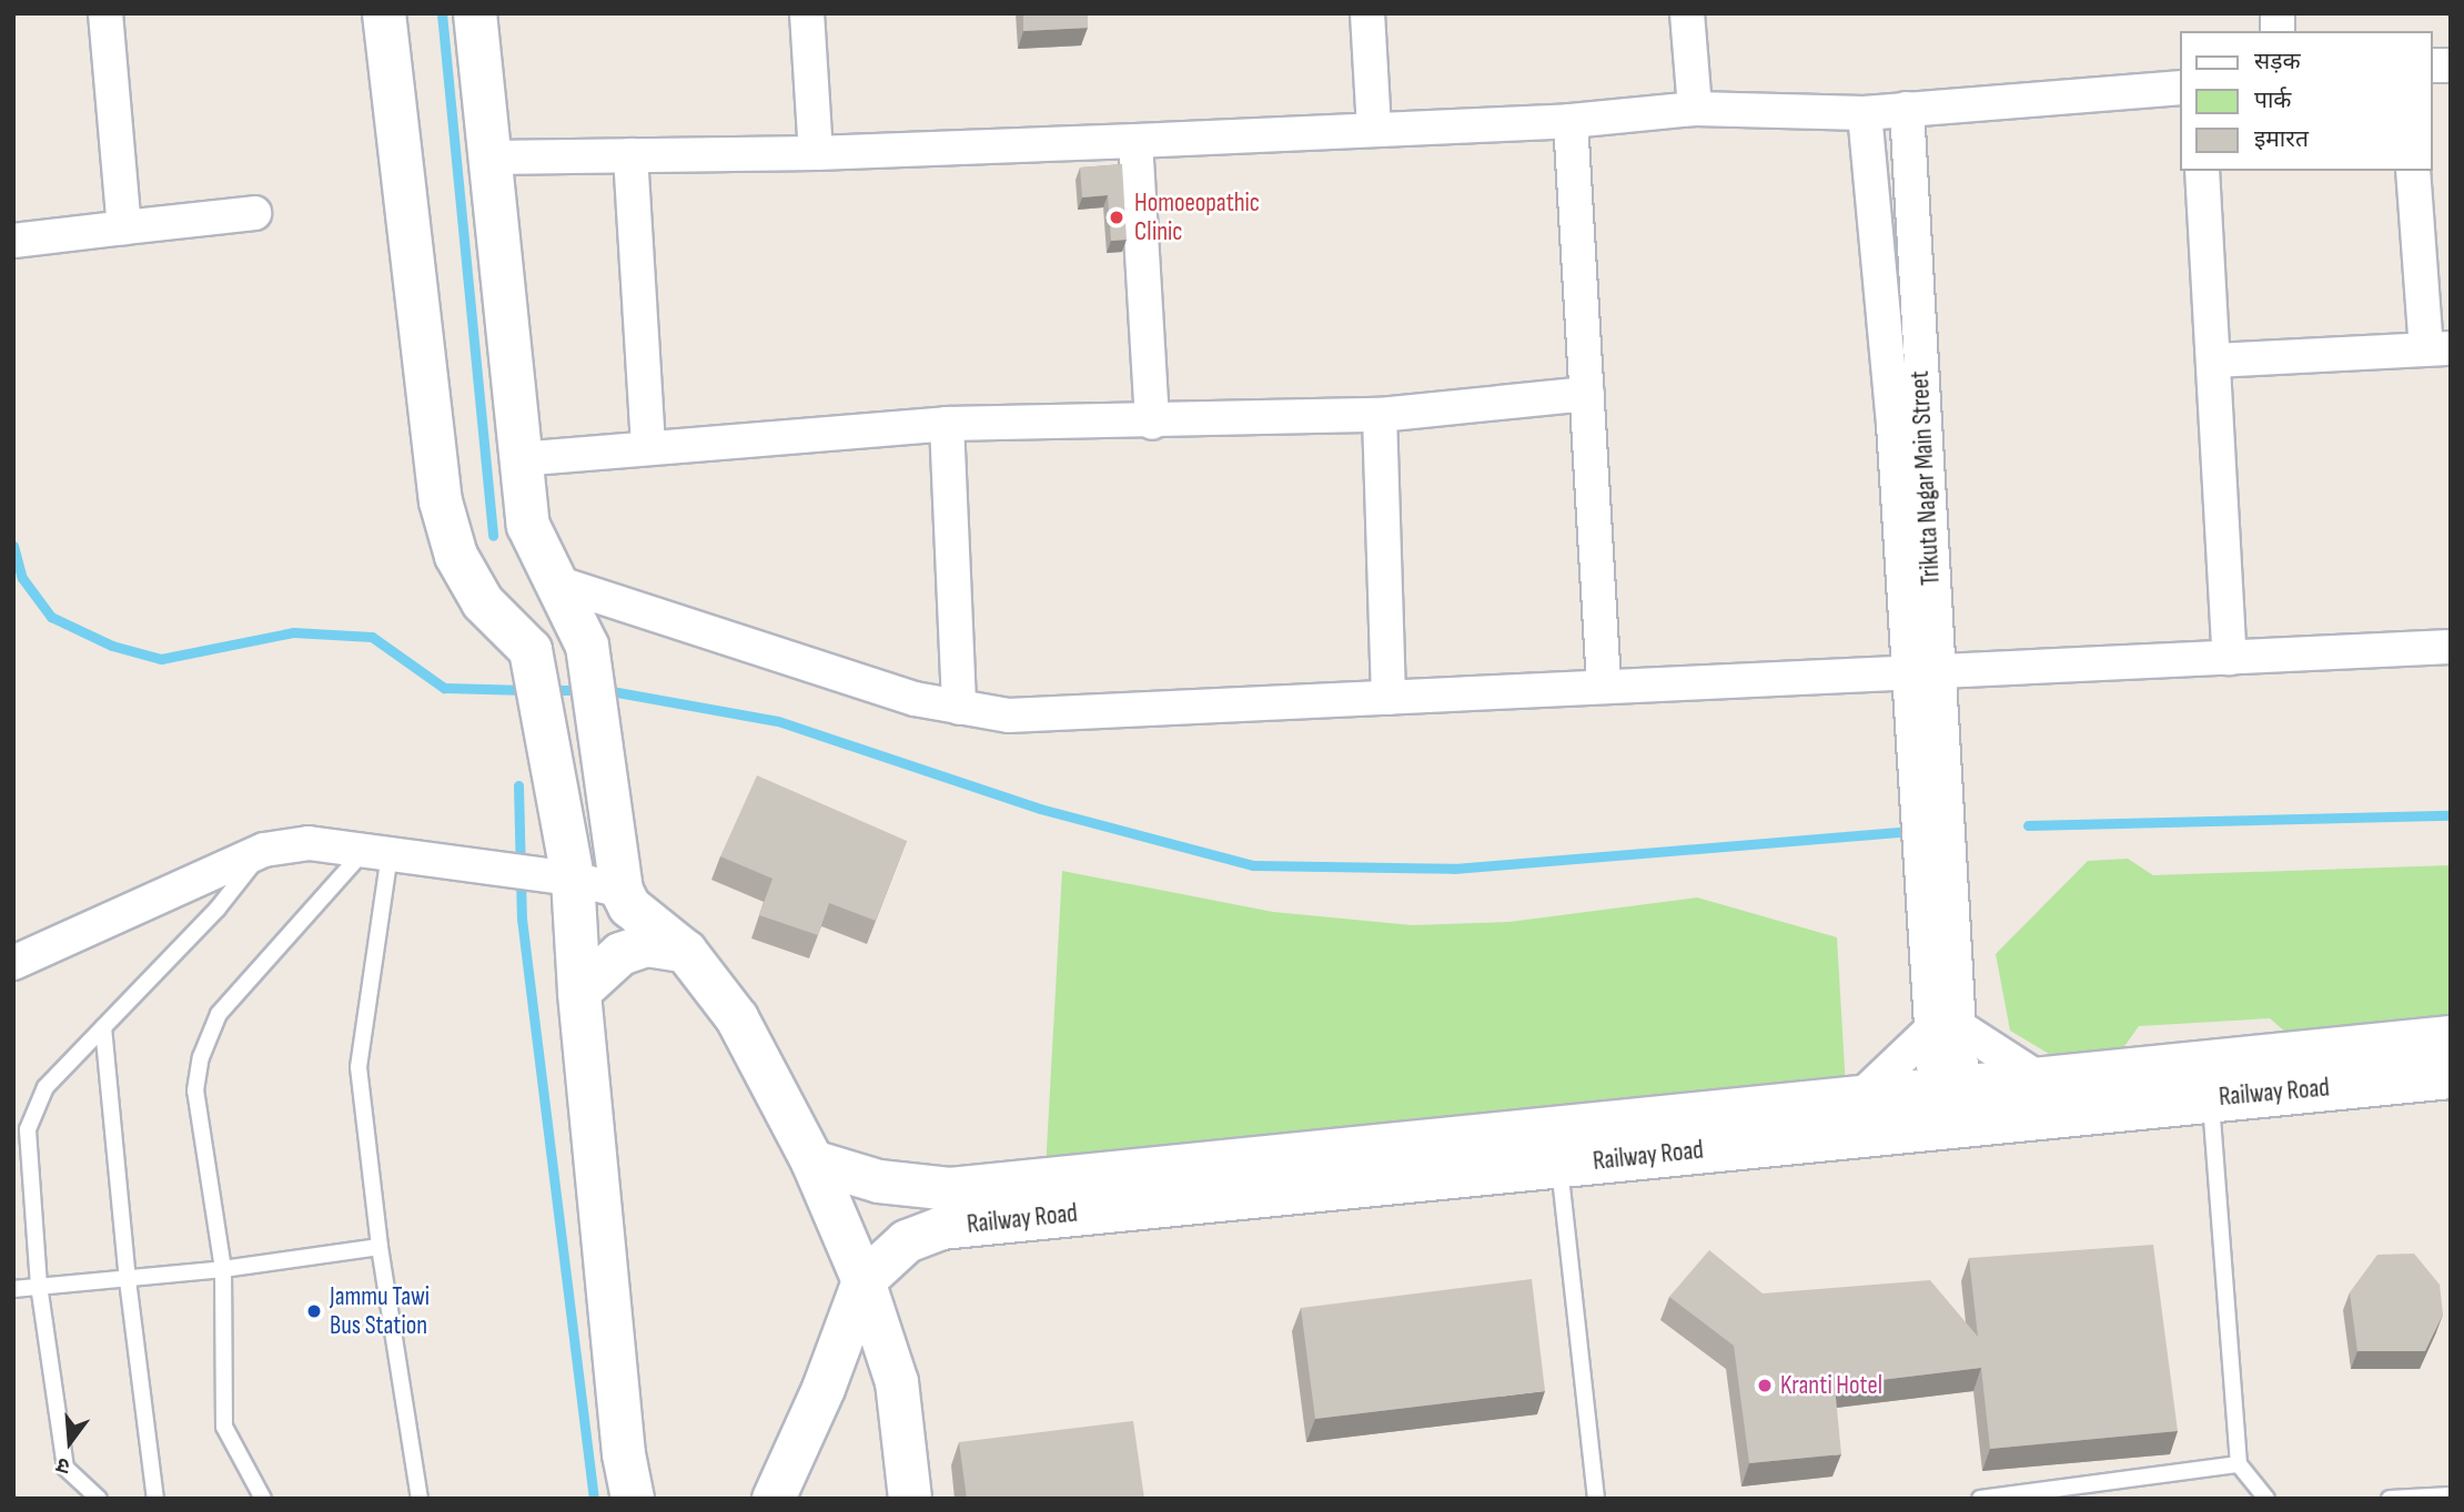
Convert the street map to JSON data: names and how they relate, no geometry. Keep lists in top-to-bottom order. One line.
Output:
{"streets":{"main road":["Railway Road"],"street":["Trikuta Nagar Main Street"]},"crossings":[["Trikuta Nagar Main Street","Railway Road"]],"places":["Homoeopathic Clinic","Jammu Tawi Bus Station","Kranti Hotel"],"legend":["सड़क","पार्क","इमारत"],"north":"bottom"}
